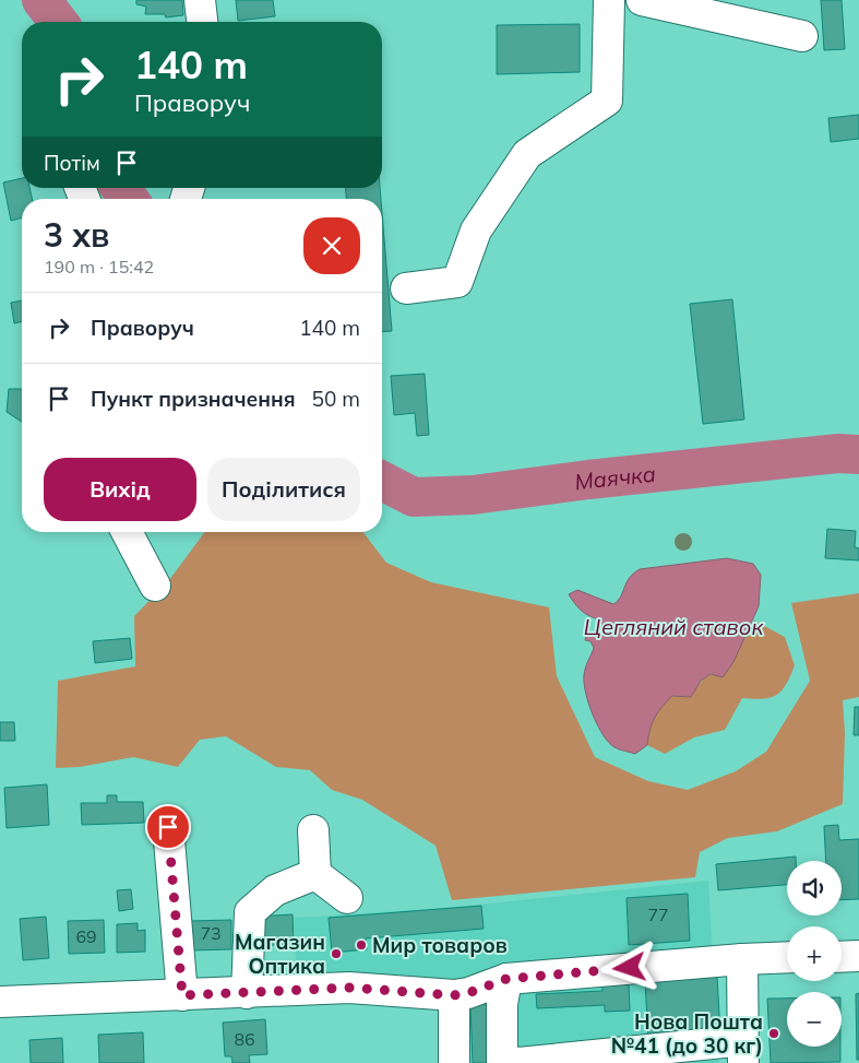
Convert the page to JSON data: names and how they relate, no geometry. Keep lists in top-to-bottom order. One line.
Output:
{"water":["Маячка","Цегляний ставок"],"places":["Мир товаров","Магазин Оптика","Нова Пошта №41 (до 30 кг)"],"house_numbers":["77","73","69","86"],"page":{"turn":["140 m","Праворуч"],"then":"Потім","heading":["3 хв","190 m · 15:42"],"list":[{"name":"Праворуч","value":"140 m"},{"name":"Пункт призначення","value":"50 m"}],"buttons":["Вихід","Поділитися"],"map_buttons":["+","−"]}}
